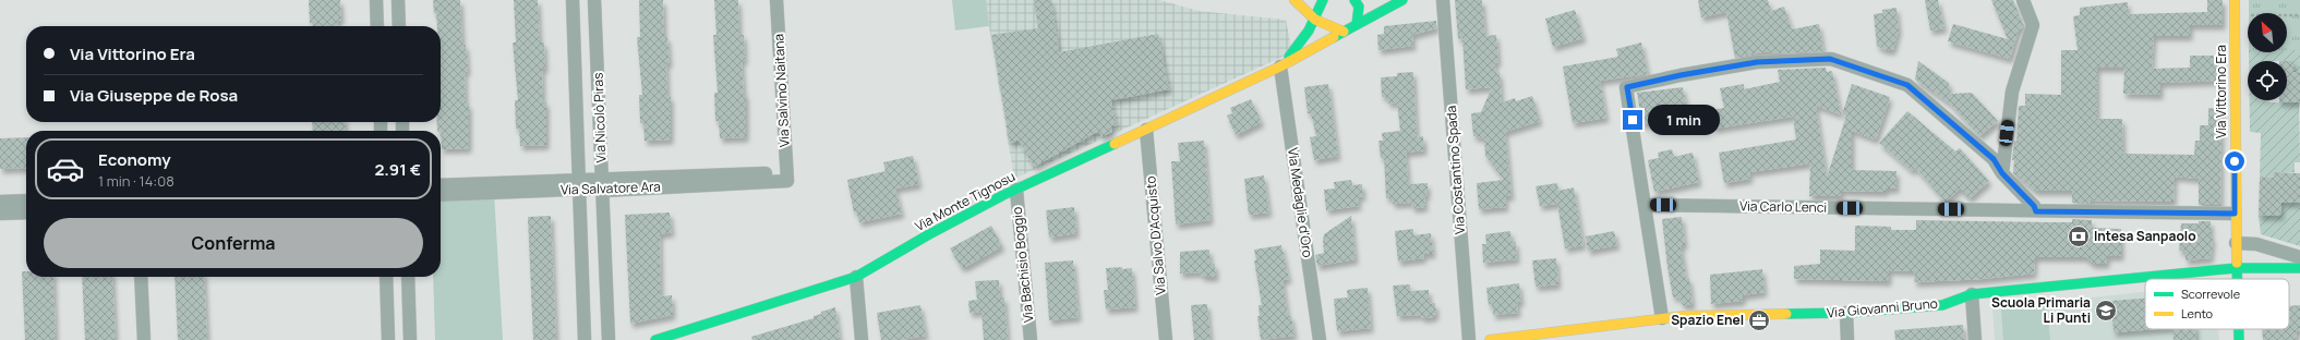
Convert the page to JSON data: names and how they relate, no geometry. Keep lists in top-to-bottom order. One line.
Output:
{"streets":{"street":["Via Salvino Naitana","Via Vittorino Era","Via Nicolò Piras","Via Costantino Spada","Via Salvatore Ara","Via Monte Tignosu","Via Medaglie d'Oro","Via Carlo Lenci","Via Salvo D'Acquisto","Via Bachisio Boggio","Via Giovanni Bruno"]},"crossings":[["Via Salvino Naitana","Via Salvatore Ara"],["Via Vittorino Era","Via Carlo Lenci"],["Via Vittorino Era","Via Giovanni Bruno"],["Via Nicolò Piras","Via Salvatore Ara"],["Via Monte Tignosu","Via Medaglie d'Oro"],["Via Monte Tignosu","Via Salvo D'Acquisto"],["Via Monte Tignosu","Via Bachisio Boggio"]],"places":{"bank":["Intesa Sanpaolo"],"school or university":["Scuola Primaria Li Punti"],"office":["Spazio Enel"]},"legend":["Scorrevole","Lento"],"north":"top left","page":{"banner":["Via Vittorino Era","Via Giuseppe de Rosa"],"bubble":"1 min","list":[{"name":"Economy","note":"1 min · 14:08","value":"2.91 €"}],"buttons":"Conferma"}}
